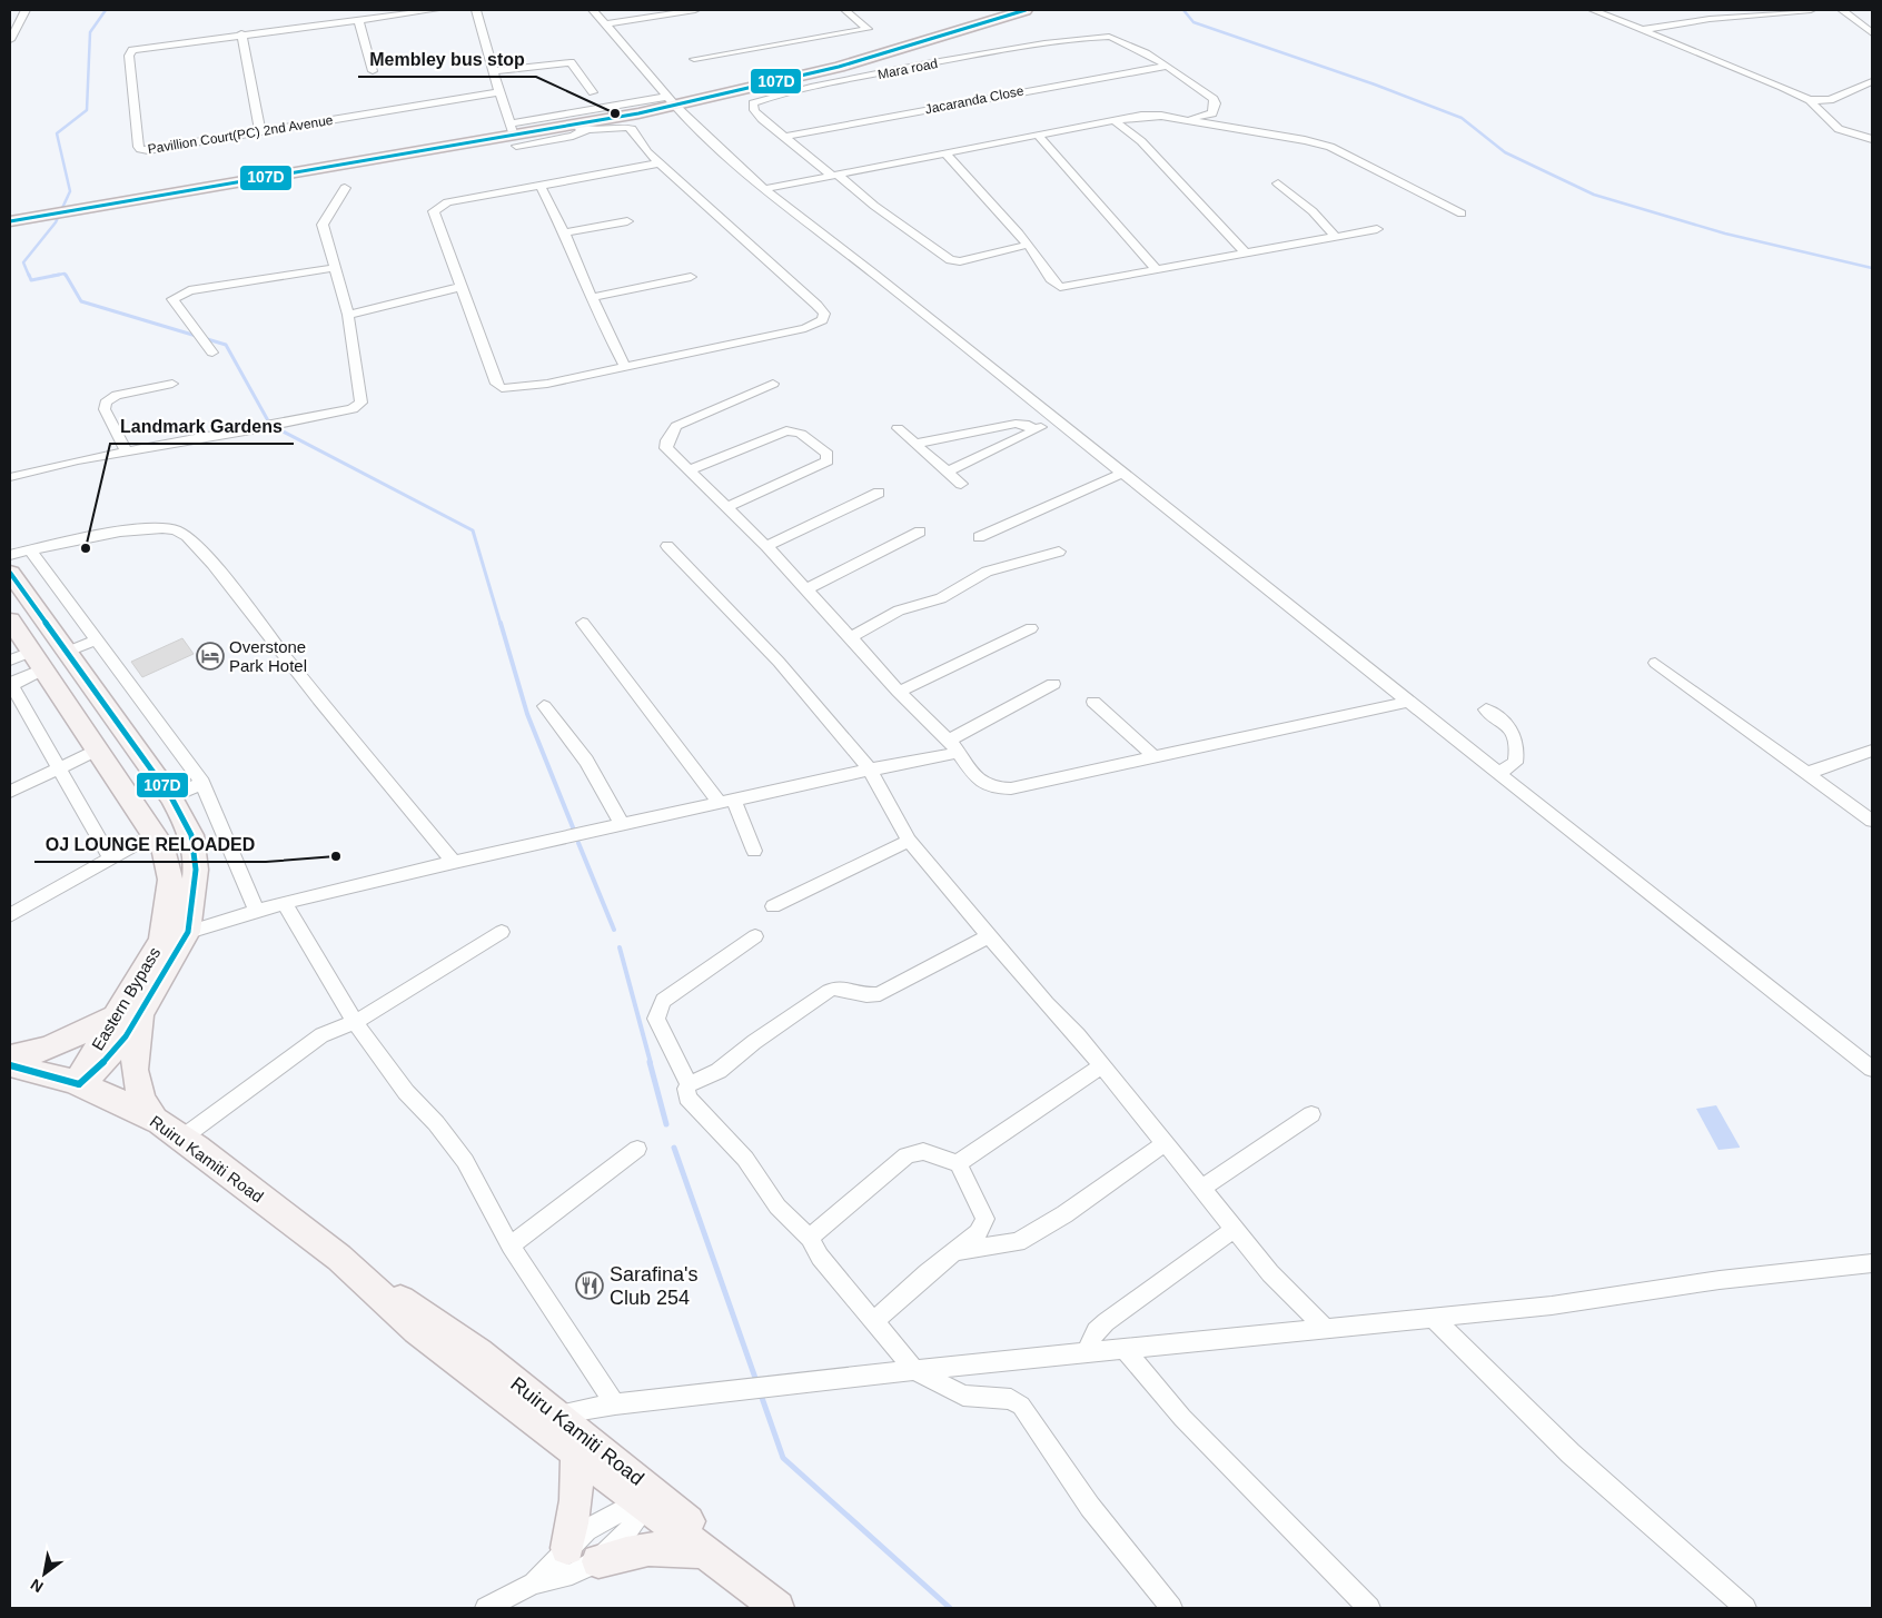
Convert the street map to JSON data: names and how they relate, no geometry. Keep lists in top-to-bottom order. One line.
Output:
{"streets":{"main road":["Eastern Bypass","Ruiru Kamiti Road"],"street":["Mara road","Jacaranda Close","Pavillion Court(PC) 2nd Avenue"]},"crossings":[["Mara road","Jacaranda Close"],["Eastern Bypass","Ruiru Kamiti Road"]],"places":{"other":["Membley bus stop","Landmark Gardens","OJ LOUNGE RELOADED"],"hotel":["Overstone Park Hotel"],"restaurant":["Sarafina's Club 254"]},"lines":["transit line 107D"],"north":"bottom left"}
